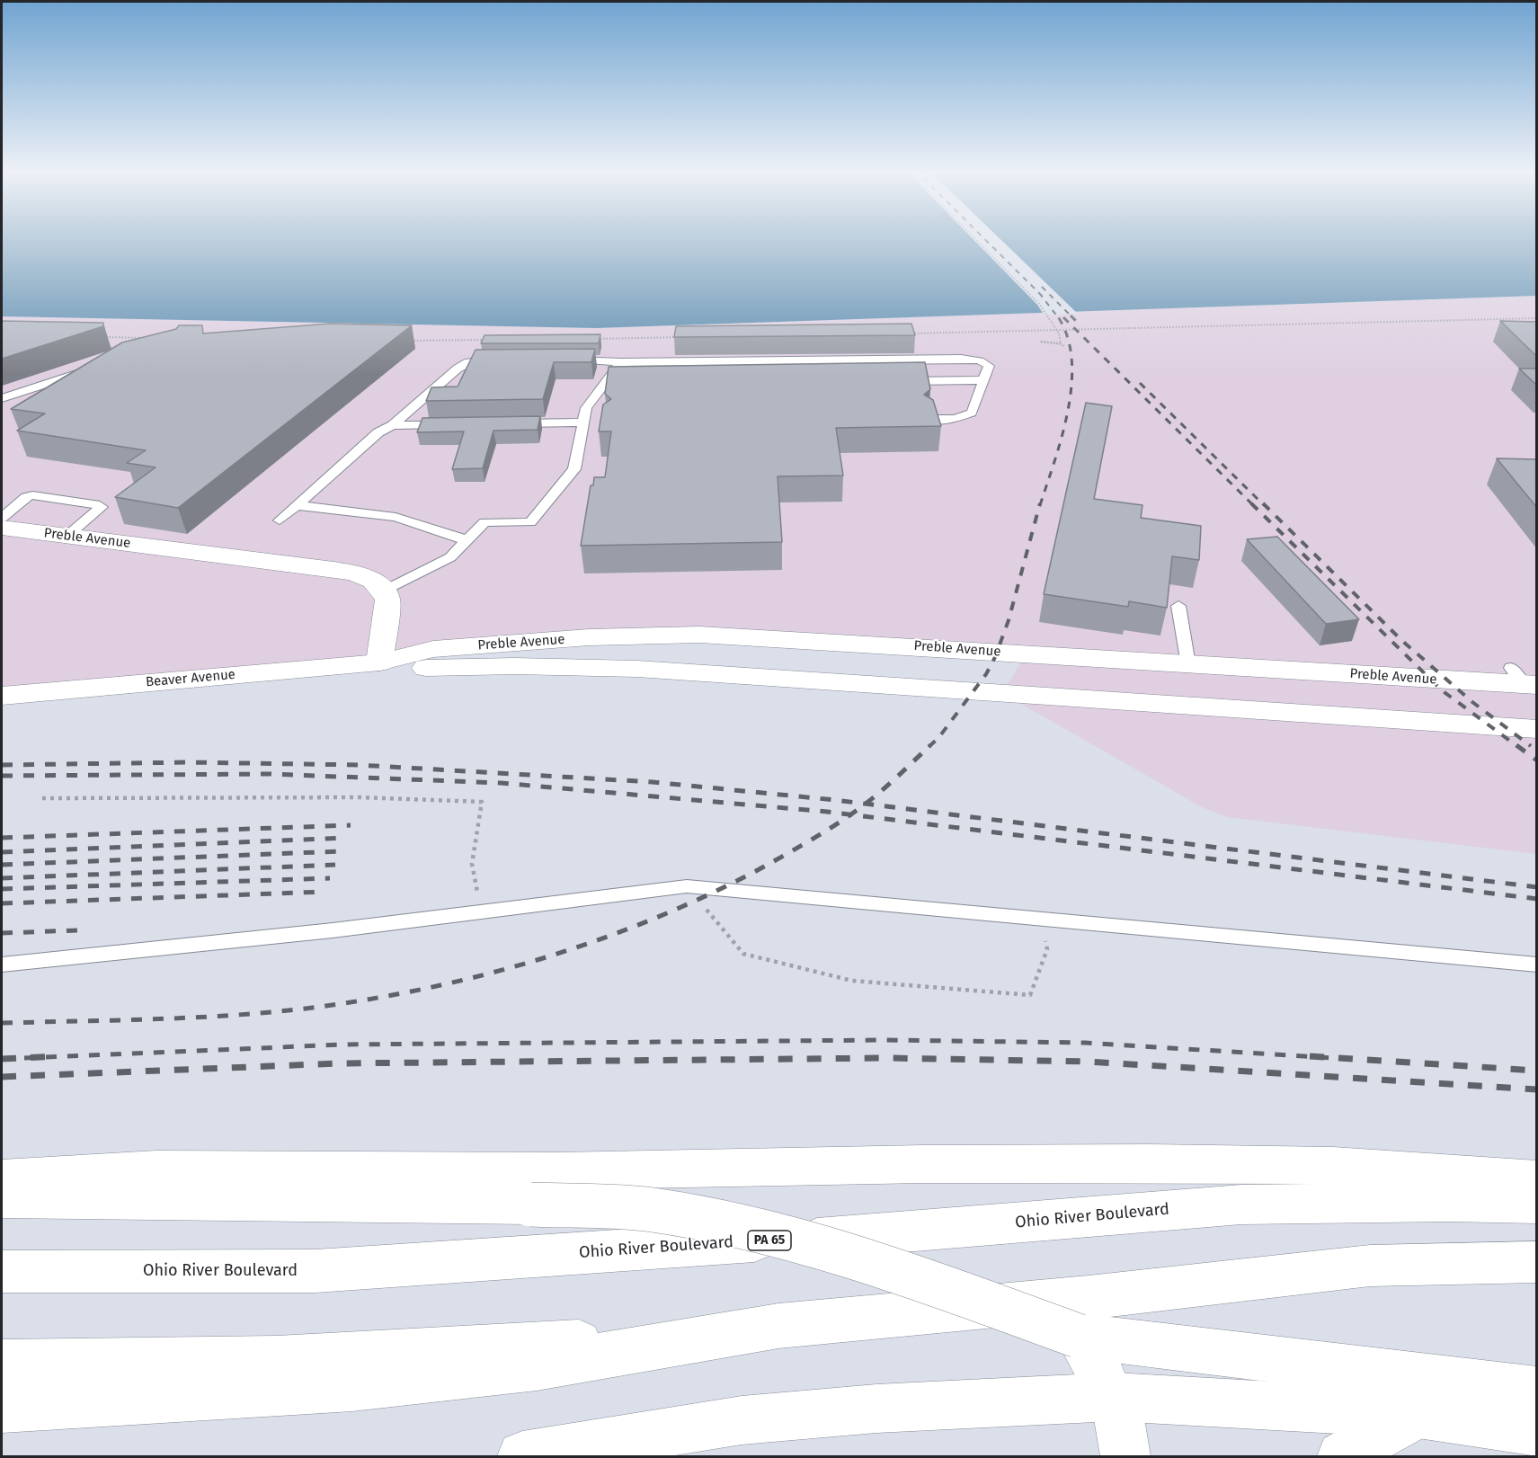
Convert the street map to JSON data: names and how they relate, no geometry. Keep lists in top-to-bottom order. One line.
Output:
{"streets":{"main road":["Preble Avenue","Beaver Avenue","Ohio River Boulevard","PA 65"]},"crossings":[["Preble Avenue","Beaver Avenue"]]}
